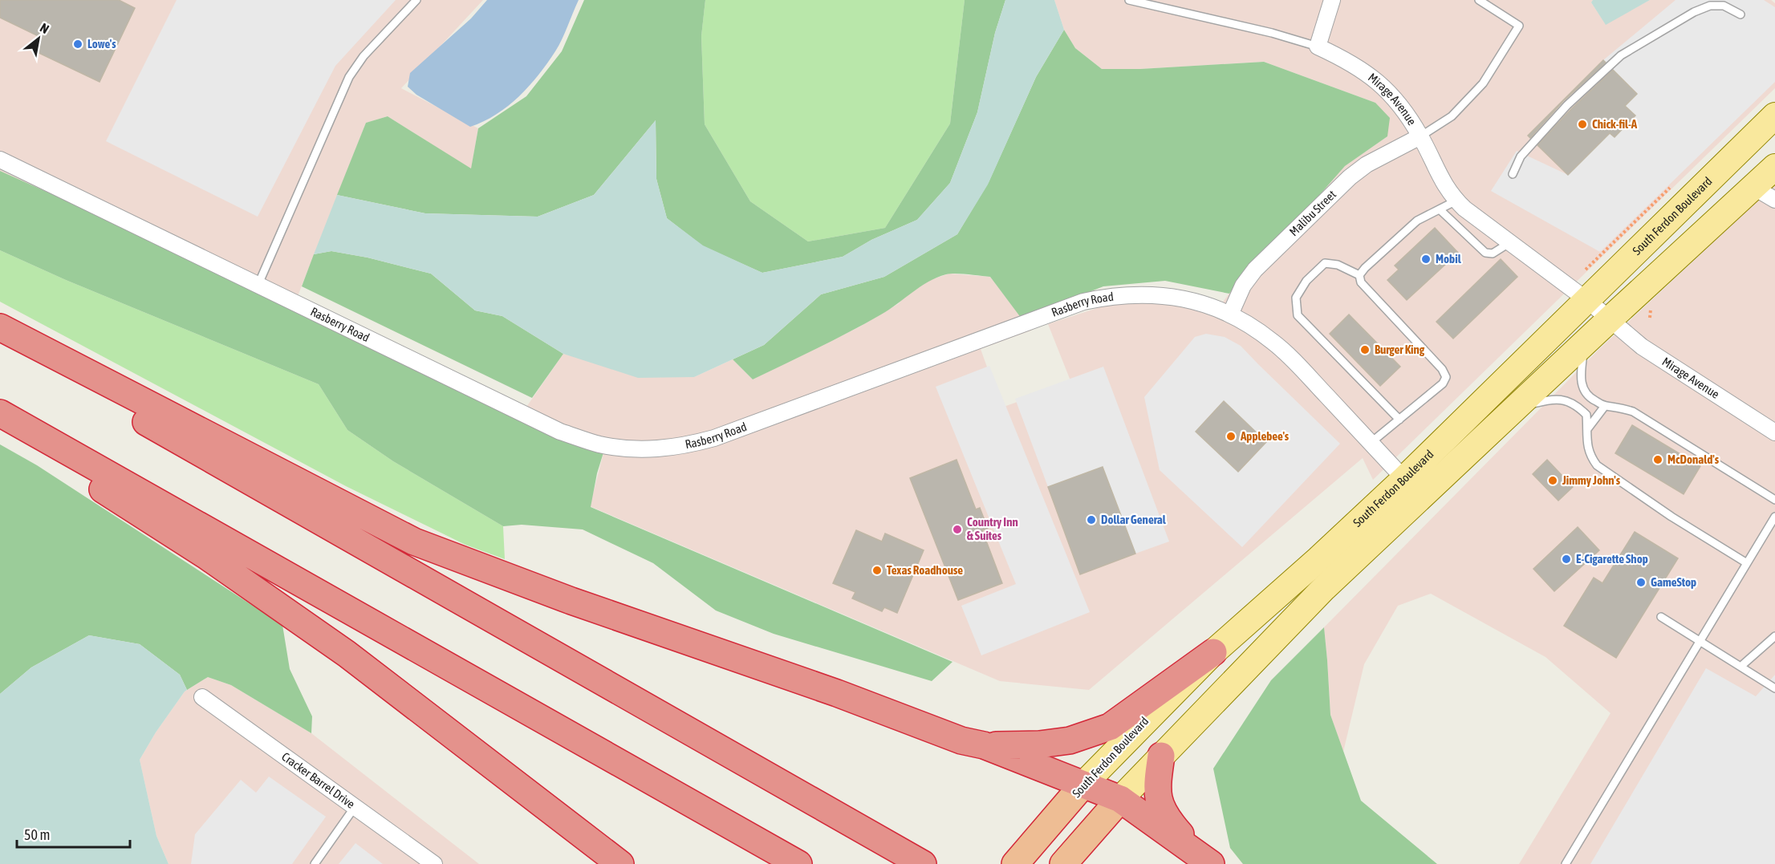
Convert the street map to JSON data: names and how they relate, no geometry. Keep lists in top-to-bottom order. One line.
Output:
{"streets":{"highway":["South Ferdon Boulevard"],"street":["Mirage Avenue","Malibu Street","Rasberry Road","Cracker Barrel Drive"]},"crossings":[["Mirage Avenue","Malibu Street"],["Mirage Avenue","South Ferdon Boulevard"],["Malibu Street","Rasberry Road"],["South Ferdon Boulevard","Rasberry Road"]],"places":["Lowe's","Chick-fil-A","Mobil","Burger King","Applebee's","McDonald's","Jimmy John's","Dollar General","Country Inn & Suites","E-Cigarette Shop","Texas Roadhouse","GameStop"],"scale_bar":"50 m","north":"top right"}
